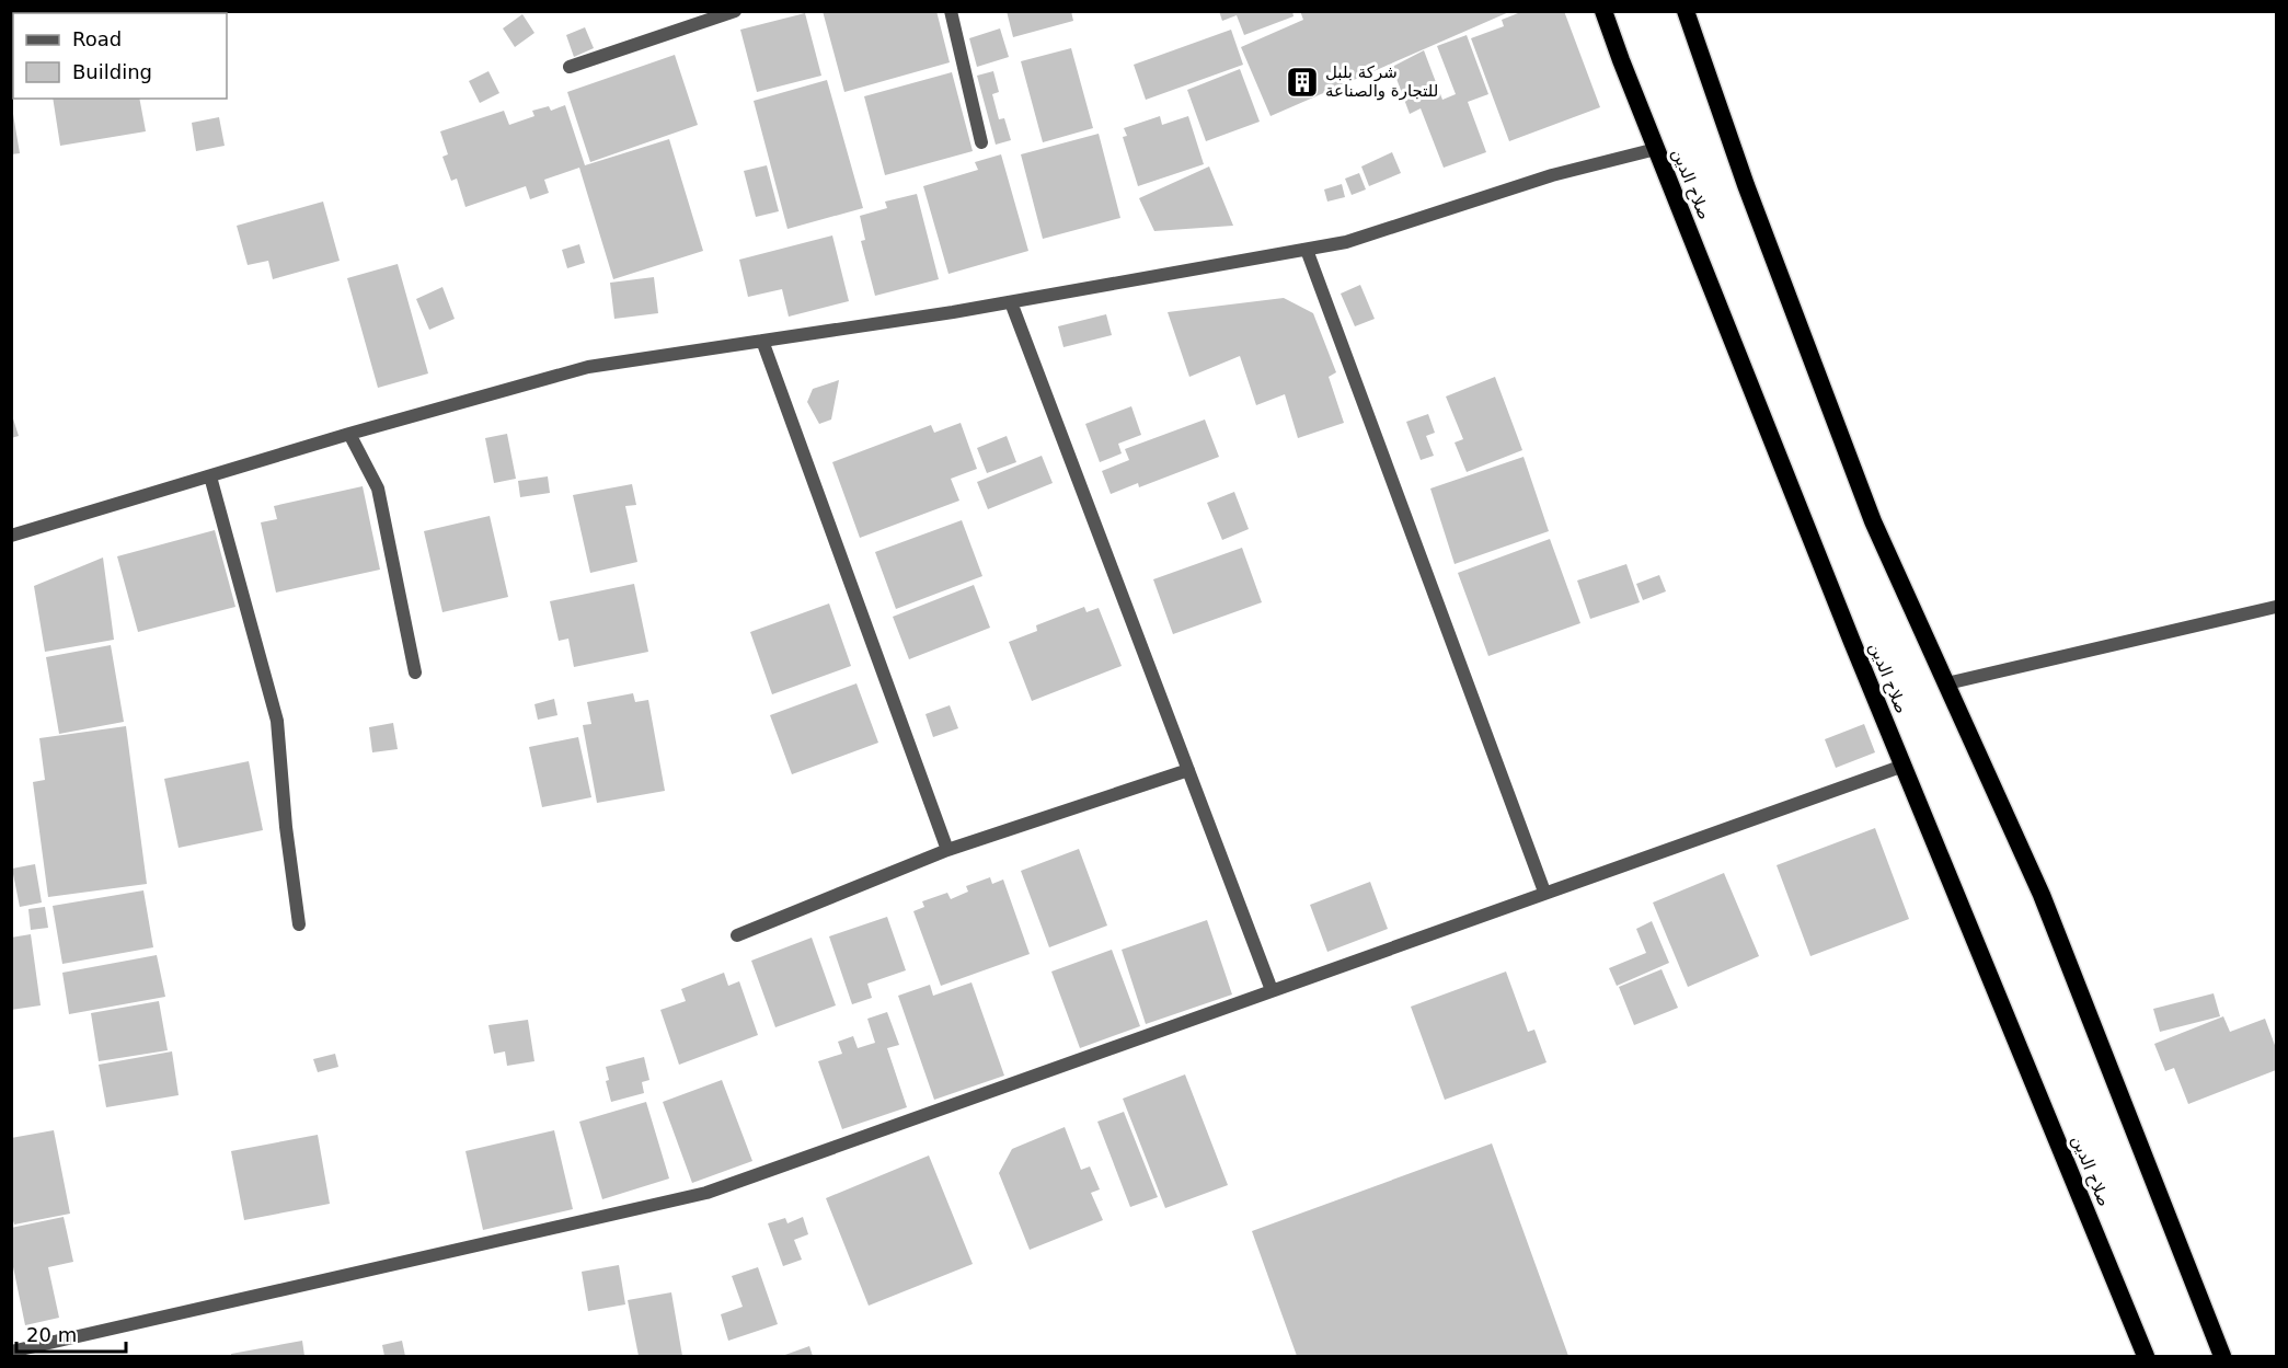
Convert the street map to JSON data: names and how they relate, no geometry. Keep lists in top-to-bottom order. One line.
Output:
{"streets":{"highway":["صلاح الدين"]},"places":{"building":["شركة بلبل للتجارة والصناعة"]},"legend":["Road","Building"],"scale_bar":"20 m"}
